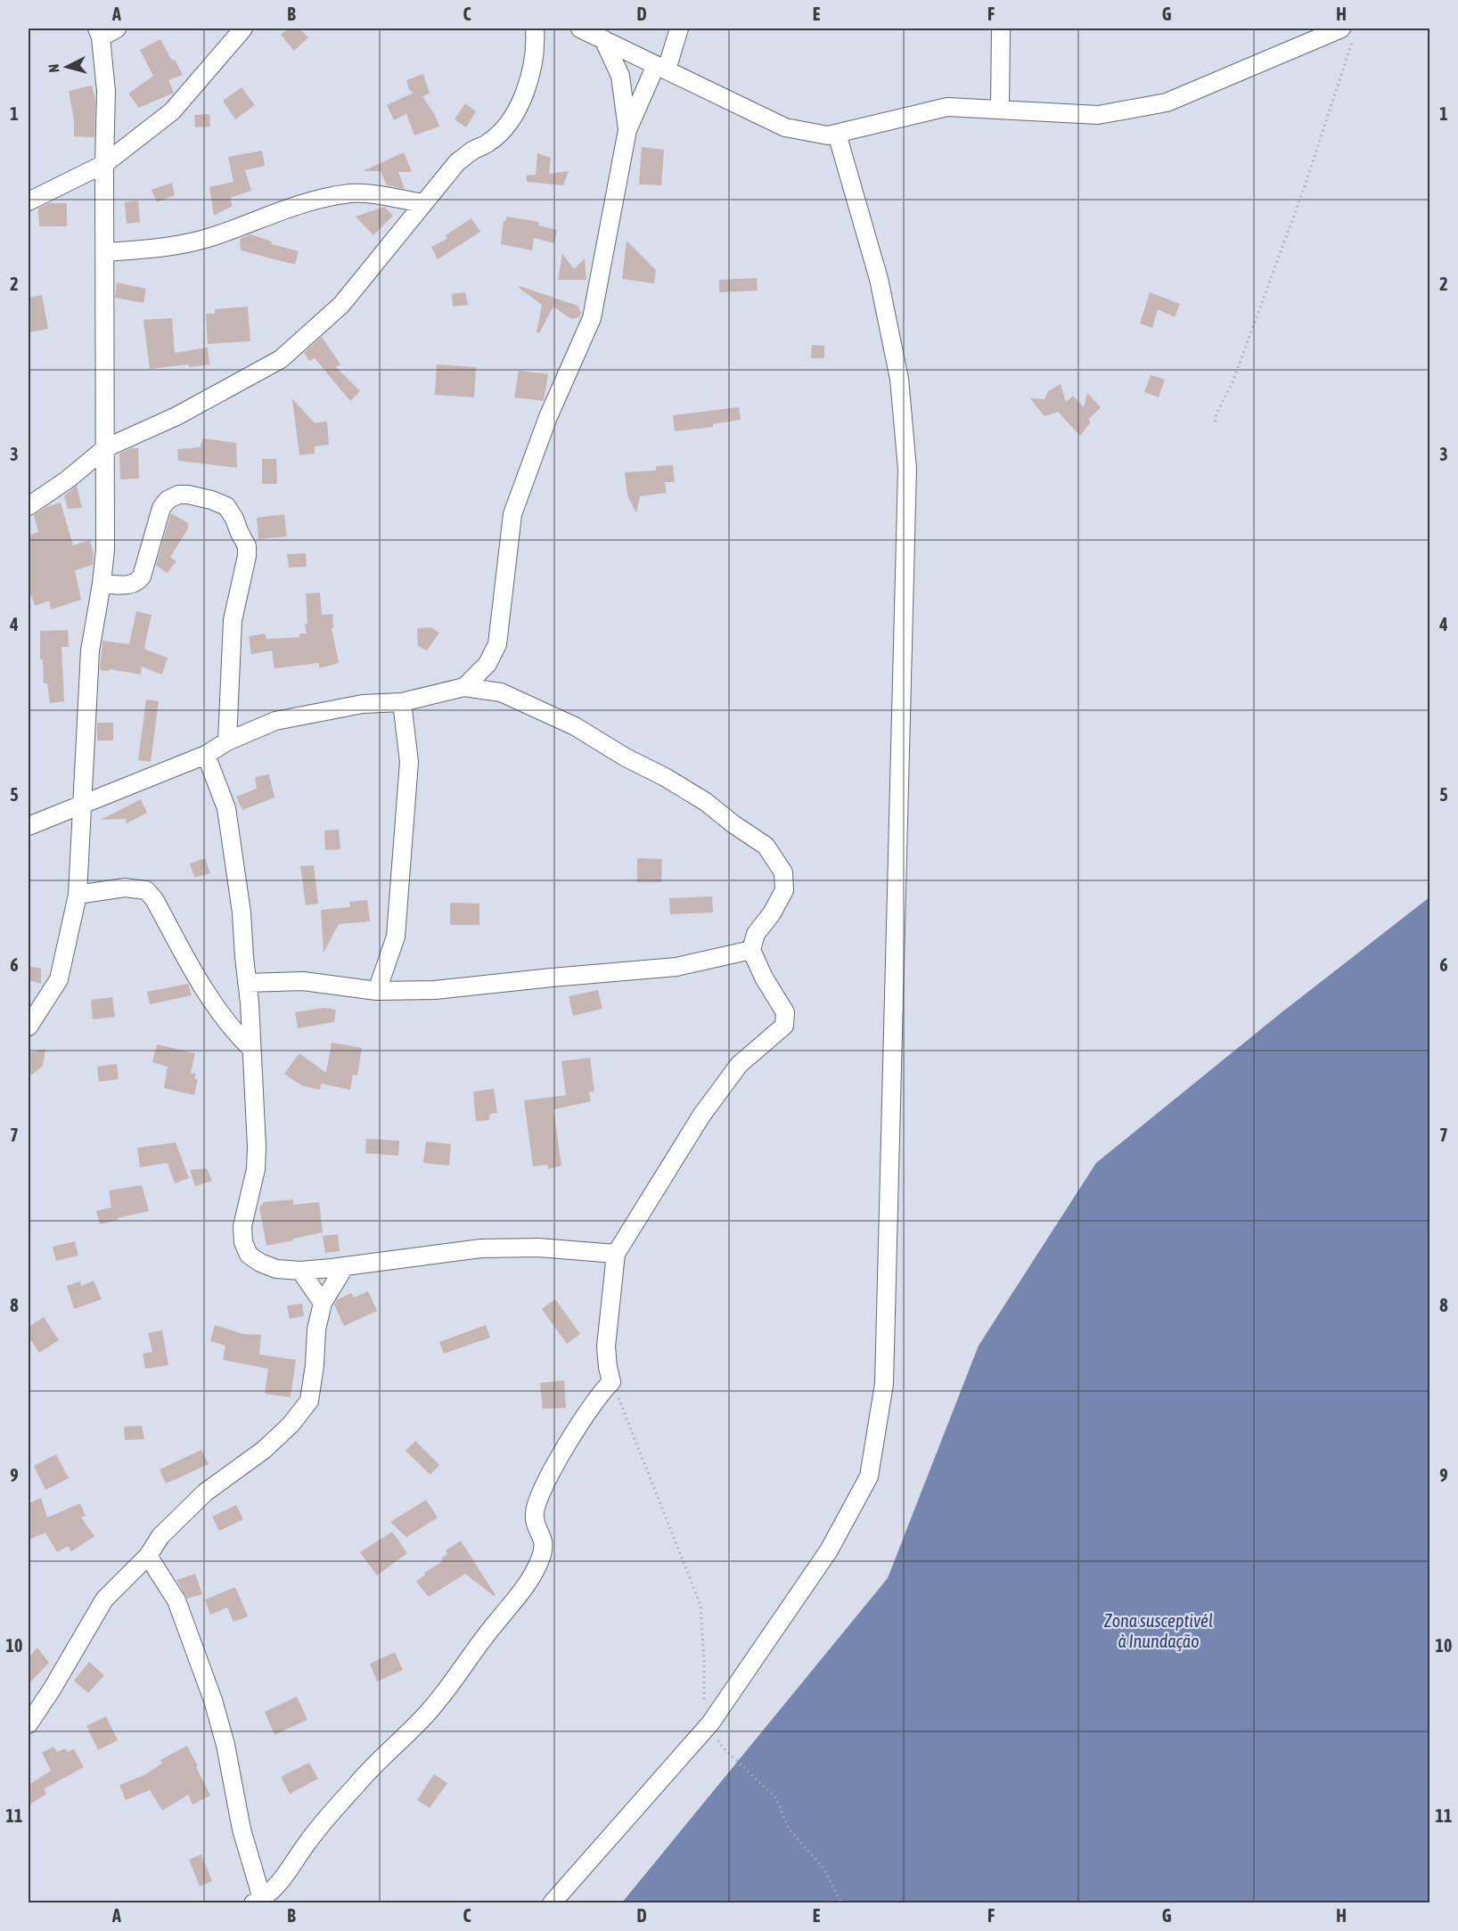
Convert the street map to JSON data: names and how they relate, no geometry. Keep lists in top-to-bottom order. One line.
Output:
{"water":["Zona susceptivél à Inundação"],"north":"left","grid":{"columns":["A","B","C","D","E","F","G","H"],"rows":["1","2","3","4","5","6","7","8","9","10","11"]}}
